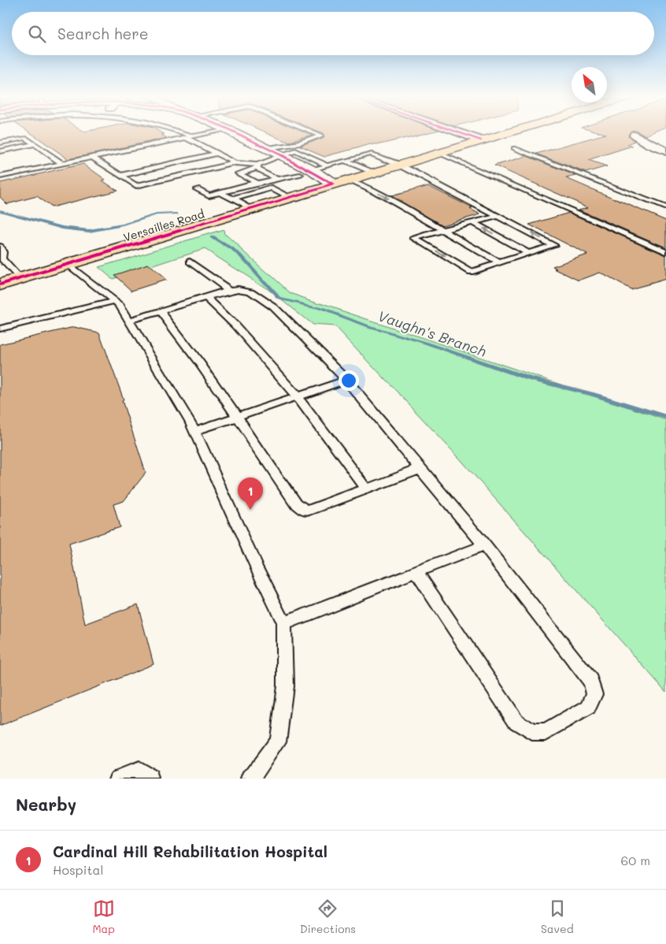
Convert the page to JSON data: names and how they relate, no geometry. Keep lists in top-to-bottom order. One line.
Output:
{"streets":{"main road":["Versailles Road"]},"water":["Vaughn's Branch"],"north":"top left","page":{"search":"Search here","pins":"1","heading":"Nearby","list":[{"mark":"1","name":"Cardinal Hill Rehabilitation Hospital","note":"Hospital","value":"60 m"}],"nav":["Map","Directions","Saved"]}}
